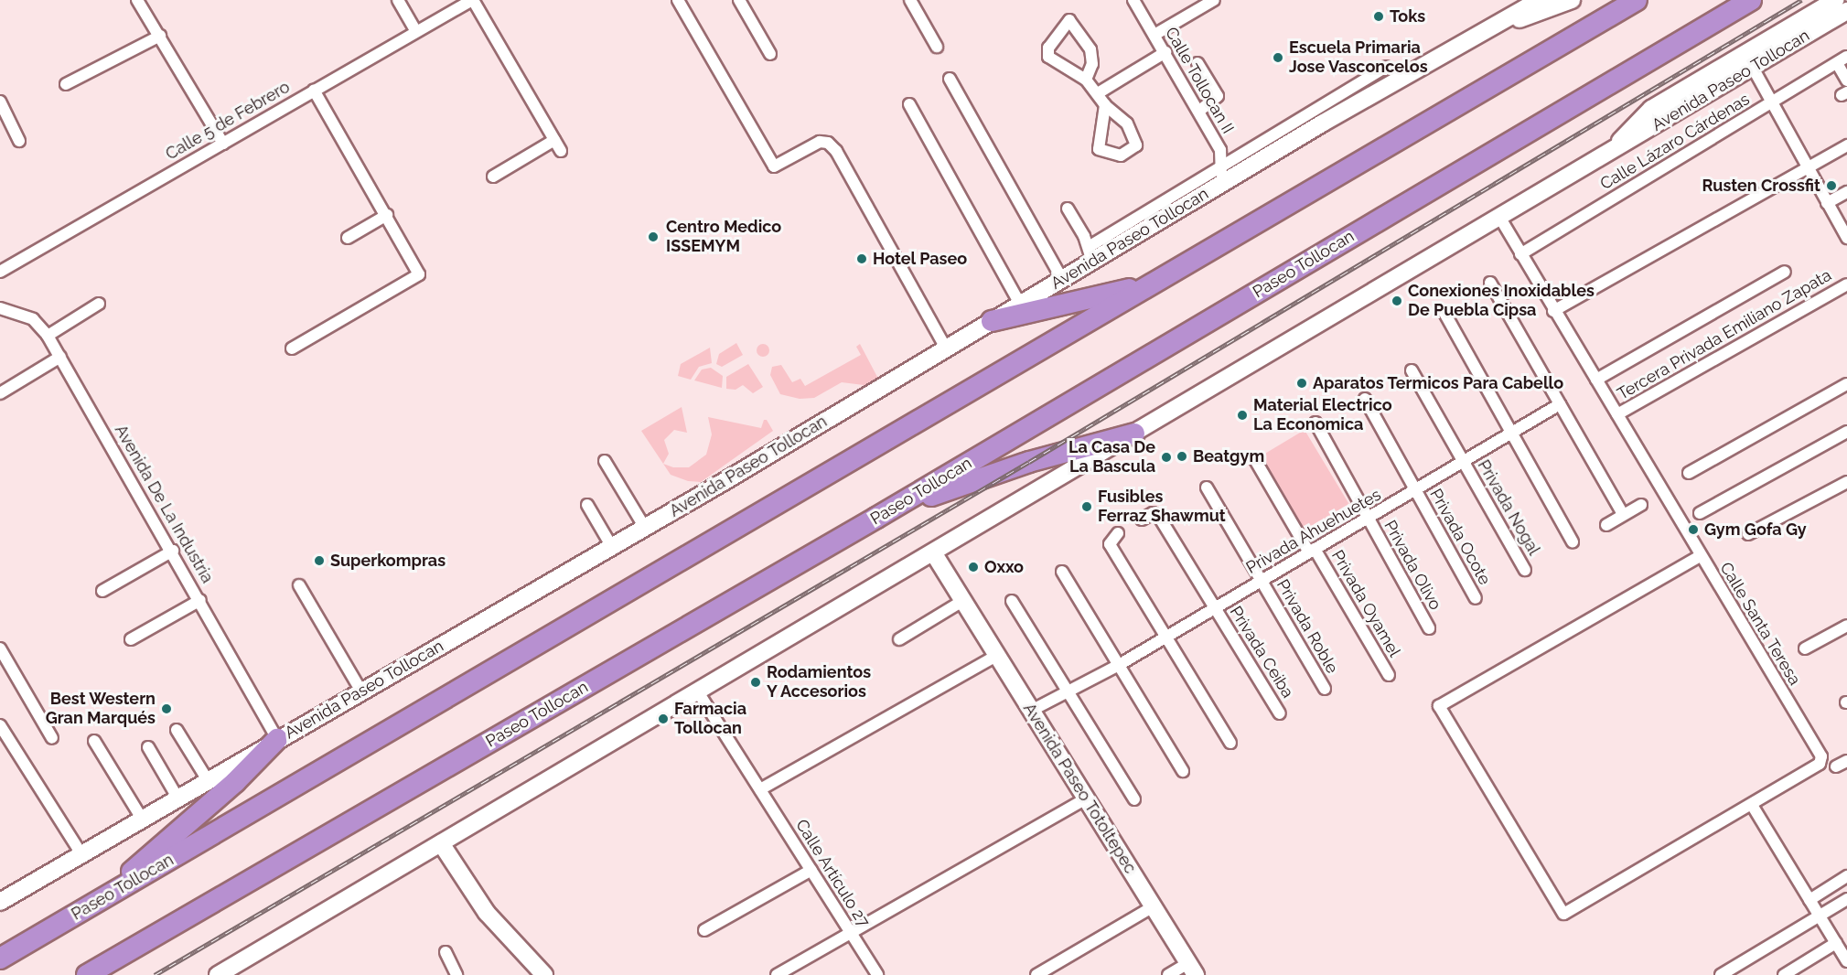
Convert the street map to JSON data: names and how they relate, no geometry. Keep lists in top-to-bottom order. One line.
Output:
{"streets":{"highway":["Paseo Tollocan"],"main road":["Avenida Paseo Tollocan","Avenida Paseo Totoltepec"],"street":["Calle Tollocan II","Calle 5 de Febrero","Calle Lázaro Cárdenas","Tercera Privada Emiliano Zapata","Avenida De La Industria","Privada Nogal","Privada Ahuehuetes","Privada Ocote","Privada Olivo","Privada Oyamel","Calle Santa Teresa","Privada Roble","Privada Ceiba","Calle Artículo 27"]},"crossings":[["Calle Tollocan II","Avenida Paseo Tollocan"],["Avenida Paseo Tollocan","Avenida De La Industria"],["Avenida Paseo Tollocan","Calle Santa Teresa"],["Avenida Paseo Tollocan","Avenida Paseo Totoltepec"],["Avenida Paseo Tollocan","Calle Artículo 27"],["Calle Lázaro Cárdenas","Calle Santa Teresa"],["Tercera Privada Emiliano Zapata","Calle Santa Teresa"],["Privada Nogal","Privada Ahuehuetes"],["Privada Ahuehuetes","Privada Ocote"],["Privada Ahuehuetes","Privada Olivo"],["Privada Ahuehuetes","Privada Oyamel"],["Privada Ahuehuetes","Privada Roble"],["Privada Ahuehuetes","Privada Ceiba"],["Privada Ahuehuetes","Avenida Paseo Totoltepec"]],"places":["Toks","Escuela Primaria Jose Vasconcelos","Rusten Crossfit","Centro Medico ISSEMYM","Hotel Paseo","Conexiones Inoxidables De Puebla Cipsa","Aparatos Termicos Para Cabello","Material Electrico La Economica","Beatgym","La Casa De La Bascula","Fusibles Ferraz Shawmut","Gym Gofa Gy","Superkompras","Oxxo","Rodamientos Y Accesorios","Best Western Gran Marqués","Farmacia Tollocan"]}
